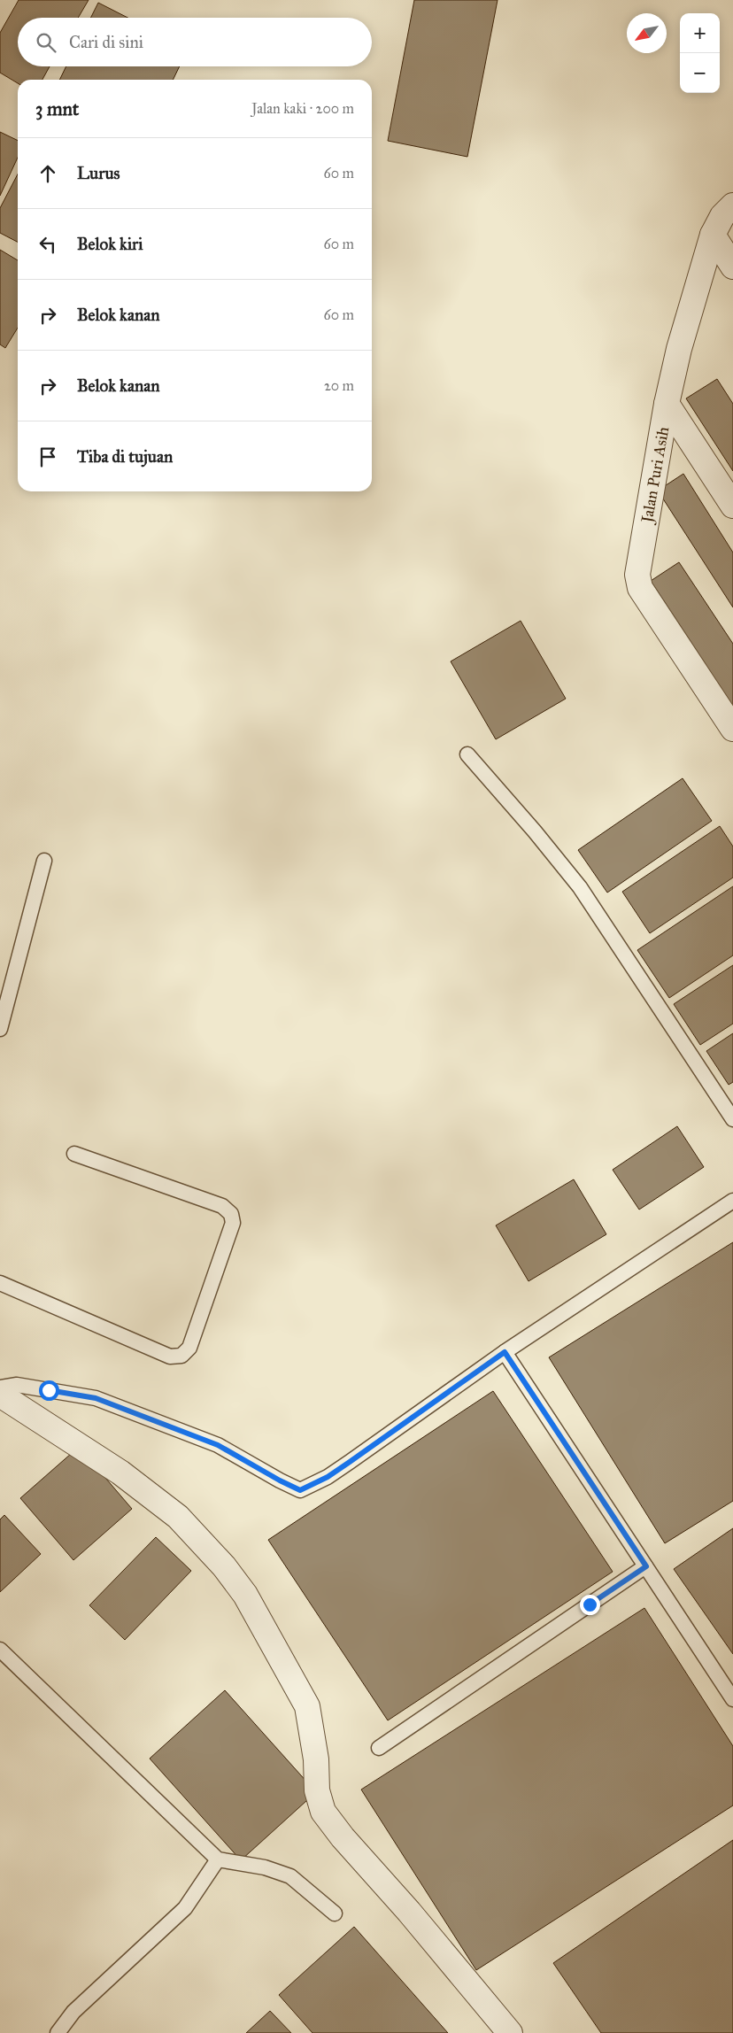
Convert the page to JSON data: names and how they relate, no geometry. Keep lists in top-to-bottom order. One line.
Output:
{"streets":{"street":["Jalan Puri Asih"]},"north":"bottom left","page":{"map_buttons":["+","−"],"search":"Cari di sini","heading":["3 mnt","Jalan kaki · 200 m"],"list":[["Lurus","60 m"],["Belok kiri","60 m"],["Belok kanan","60 m"],["Belok kanan","20 m"],"Tiba di tujuan"]}}
